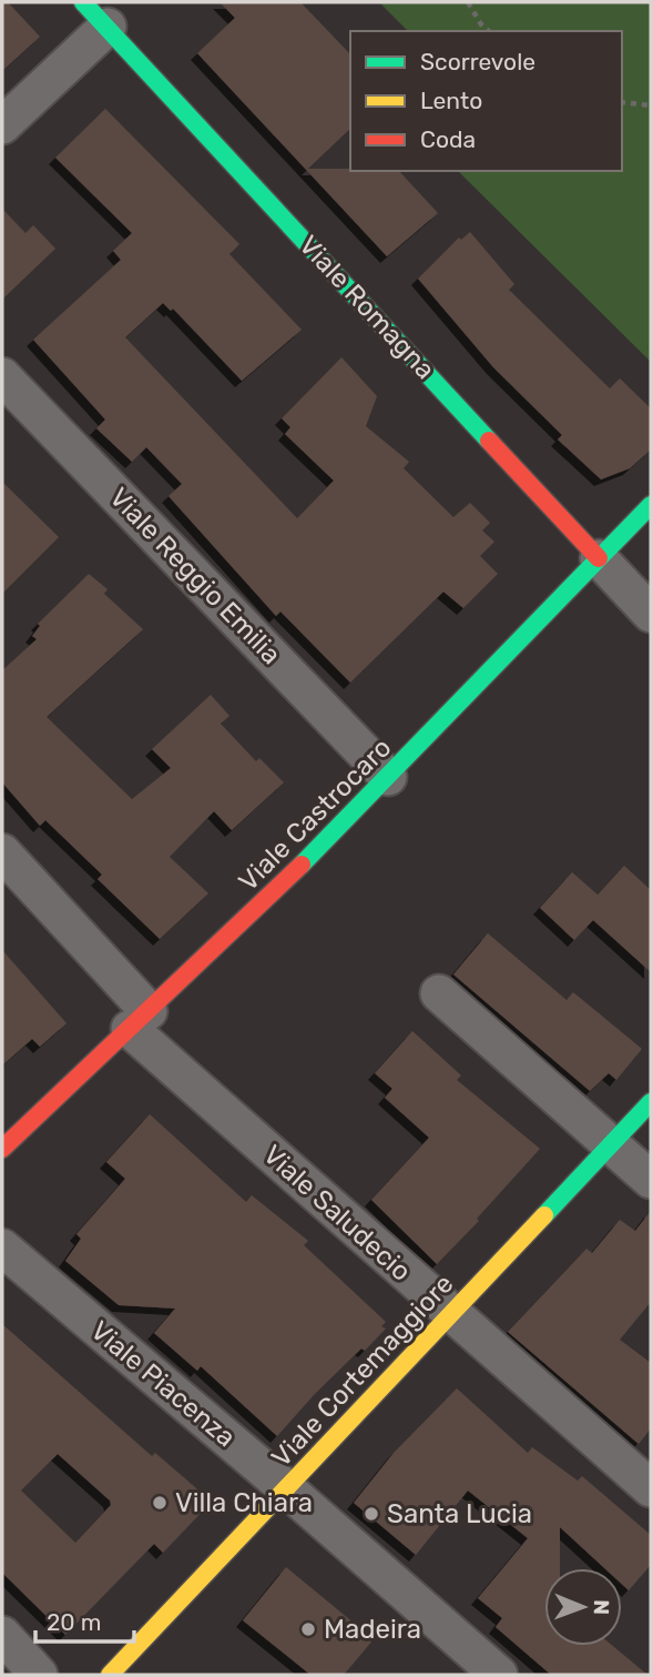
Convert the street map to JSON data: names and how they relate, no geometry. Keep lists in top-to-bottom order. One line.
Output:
{"streets":{"street":["Viale Romagna","Viale Reggio Emilia","Viale Castrocaro","Viale Saludecio","Viale Cortemaggiore","Viale Piacenza"]},"crossings":[["Viale Romagna","Viale Castrocaro"],["Viale Reggio Emilia","Viale Castrocaro"],["Viale Castrocaro","Viale Saludecio"],["Viale Saludecio","Viale Cortemaggiore"],["Viale Cortemaggiore","Viale Piacenza"]],"places":["Villa Chiara","Santa Lucia","Madeira"],"legend":["Scorrevole","Lento","Coda"],"scale_bar":"20 m","north":"right"}
